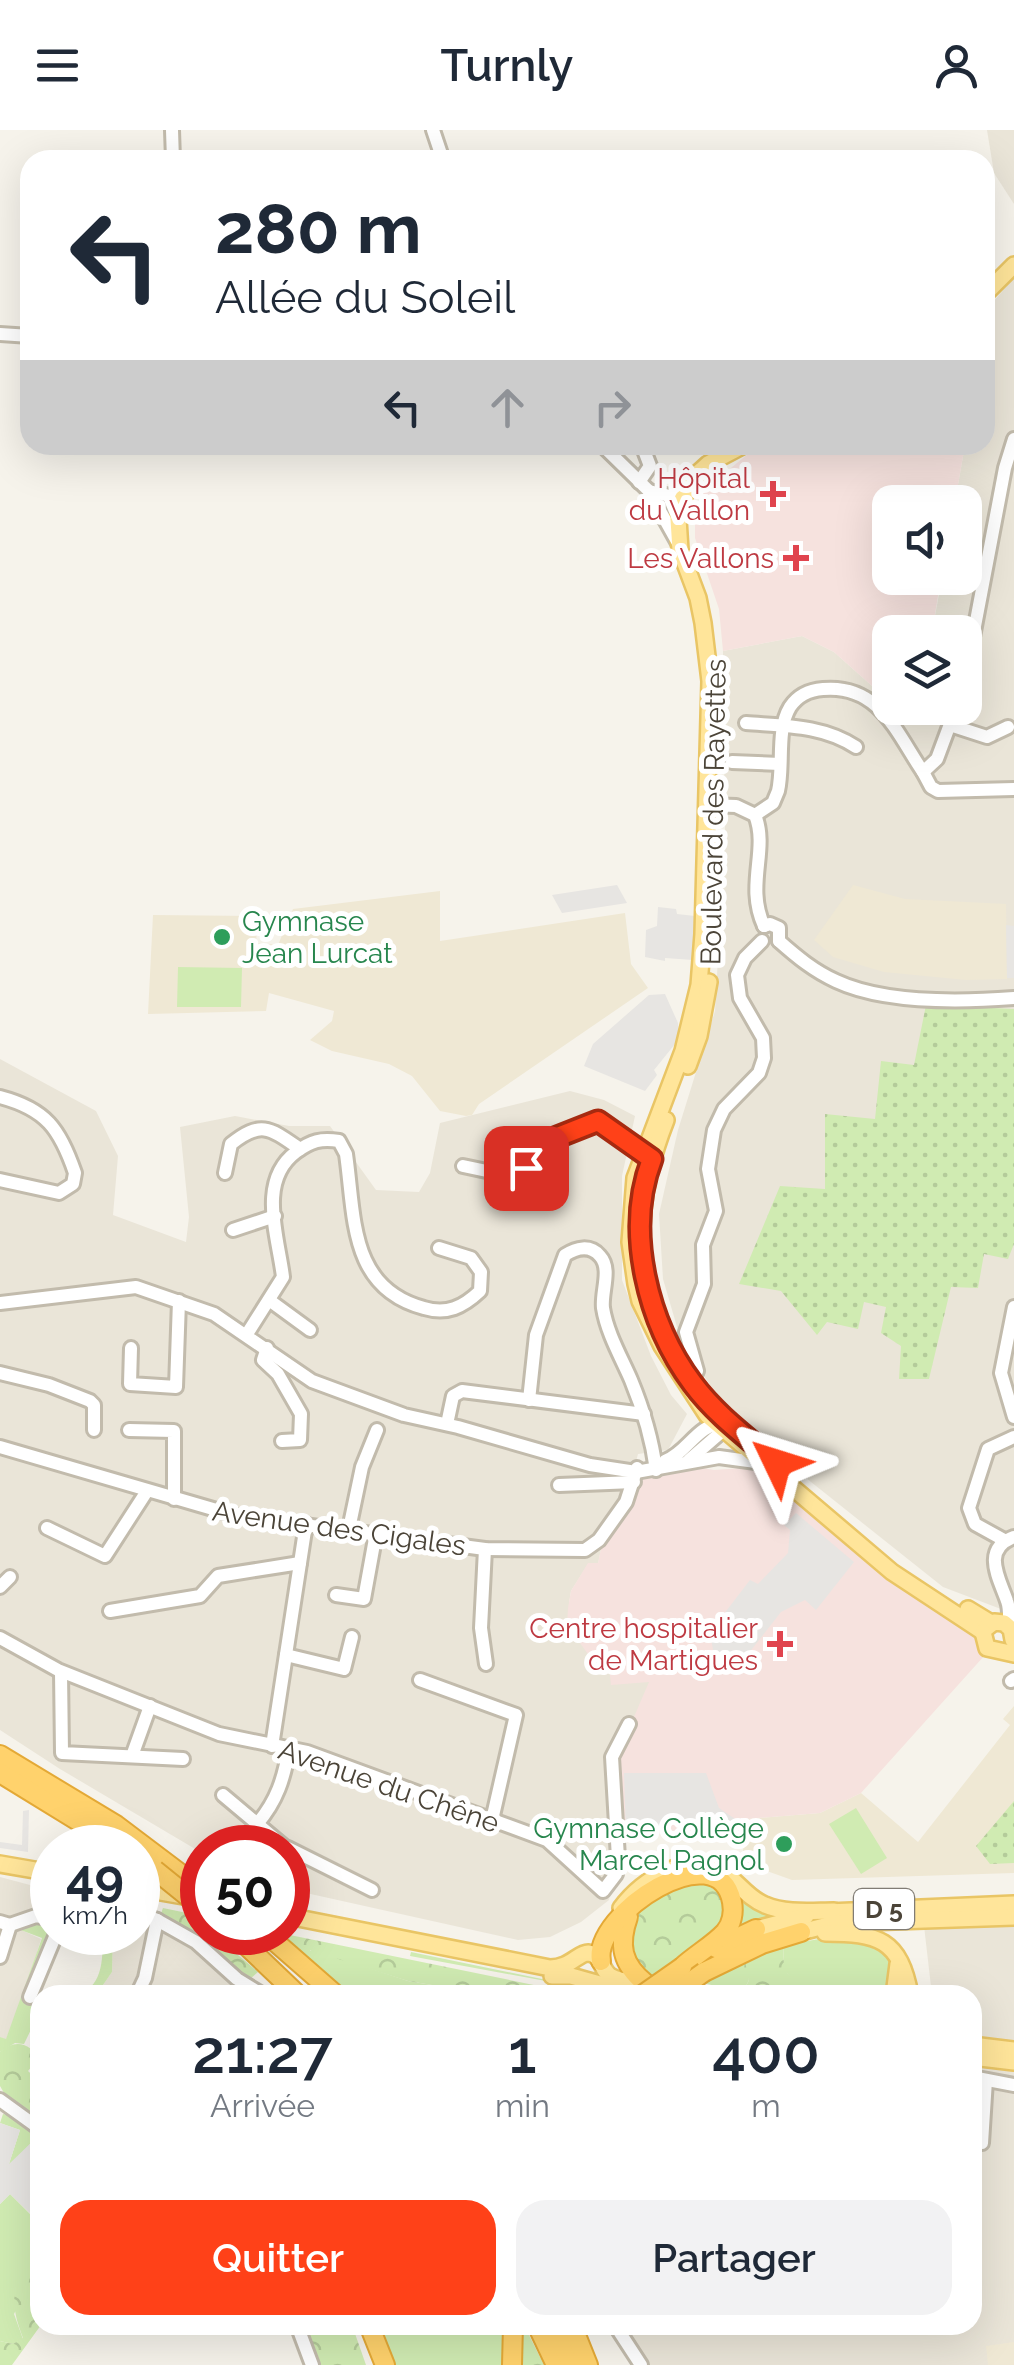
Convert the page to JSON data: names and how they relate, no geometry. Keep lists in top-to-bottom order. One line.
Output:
{"streets":{"highway":["D 5"],"main road":["Boulevard des Rayettes"],"street":["Avenue des Cigales","Avenue du Chêne"]},"places":{"health":["Hôpital du Vallon","Les Vallons","Centre hospitalier de Martigues"],"other":["Gymnase Jean Lurcat","Gymnase Collège Marcel Pagnol"]},"page":{"header":"Turnly","turn":["280 m","Allée du Soleil"],"speed":"49 km/h","limit":"50","eta":["21:27","Arrivée","1","min","400","m"],"buttons":["Quitter","Partager"]}}
